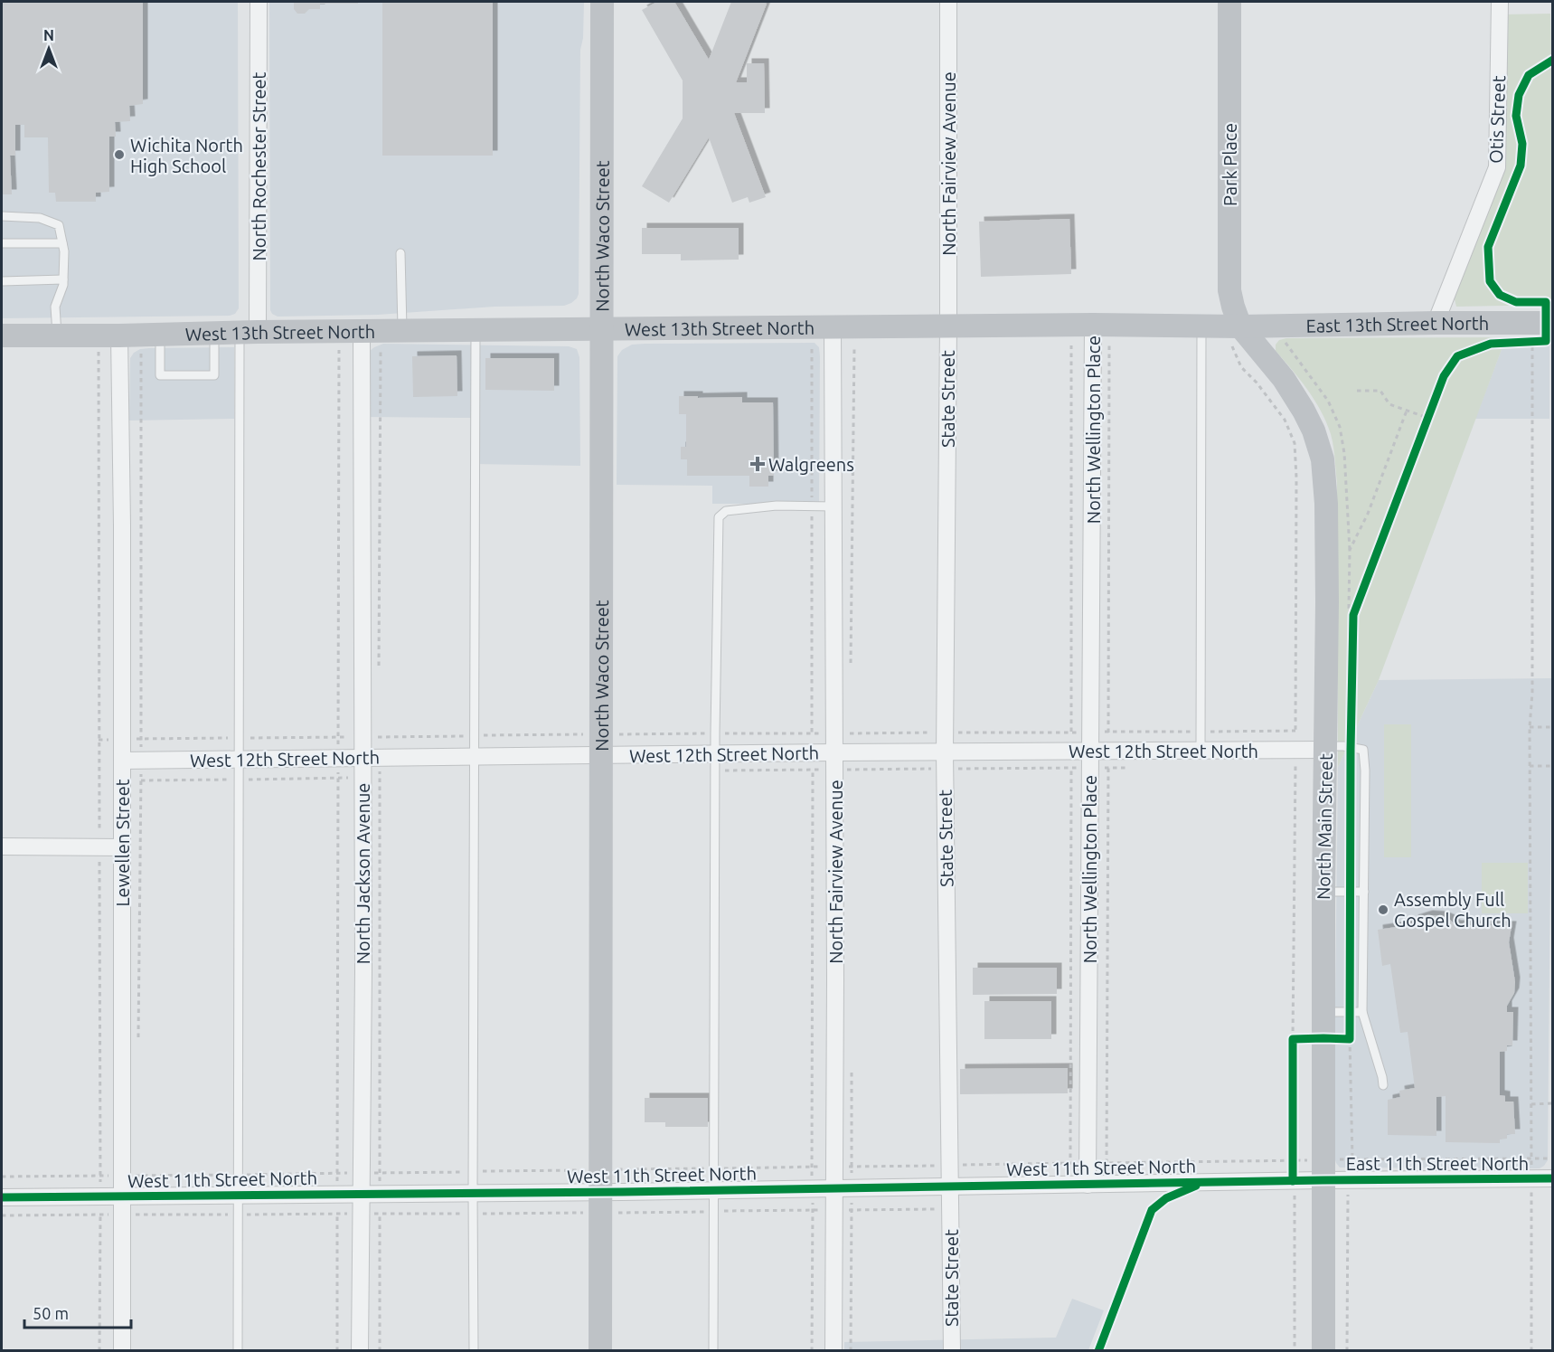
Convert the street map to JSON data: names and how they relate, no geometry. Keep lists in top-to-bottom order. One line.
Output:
{"streets":{"street":["Otis Street","North Fairview Avenue","Park Place","North Rochester Street","North Waco Street","East 13th Street North","West 13th Street North","State Street","North Wellington Place","West 12th Street North","North Main Street","Lewellen Street","North Jackson Avenue","East 11th Street North","West 11th Street North"]},"crossings":[["Otis Street","East 13th Street North"],["North Fairview Avenue","West 13th Street North"],["North Fairview Avenue","State Street"],["North Fairview Avenue","West 12th Street North"],["North Fairview Avenue","West 11th Street North"],["Park Place","East 13th Street North"],["Park Place","West 13th Street North"],["Park Place","North Main Street"],["North Rochester Street","West 13th Street North"],["North Waco Street","West 13th Street North"],["North Waco Street","West 12th Street North"],["North Waco Street","West 11th Street North"],["East 13th Street North","West 13th Street North"],["East 13th Street North","North Main Street"],["West 13th Street North","State Street"],["West 13th Street North","North Wellington Place"],["West 13th Street North","North Main Street"],["West 13th Street North","Lewellen Street"],["West 13th Street North","North Jackson Avenue"],["State Street","West 12th Street North"],["State Street","West 11th Street North"],["North Wellington Place","West 12th Street North"],["North Wellington Place","West 11th Street North"],["West 12th Street North","North Main Street"],["West 12th Street North","Lewellen Street"],["West 12th Street North","North Jackson Avenue"],["North Main Street","East 11th Street North"],["North Main Street","West 11th Street North"],["Lewellen Street","West 11th Street North"],["North Jackson Avenue","West 11th Street North"],["East 11th Street North","West 11th Street North"]],"places":{"other":["Wichita North High School","Assembly Full Gospel Church"],"health":["Walgreens"]},"scale_bar":"50 m","north":"top"}
